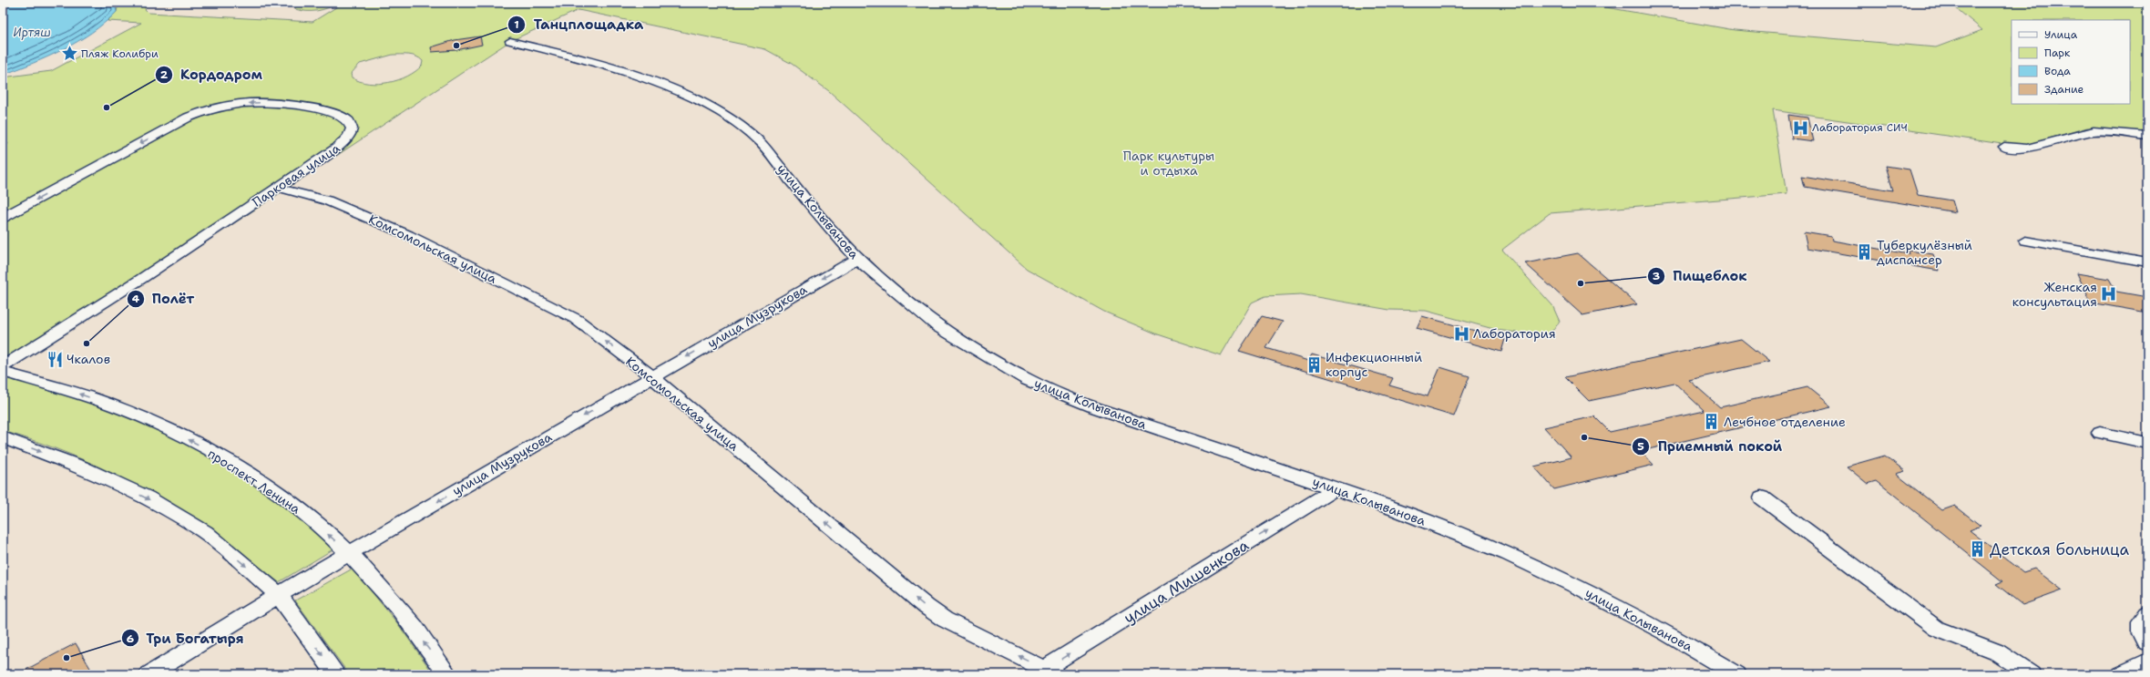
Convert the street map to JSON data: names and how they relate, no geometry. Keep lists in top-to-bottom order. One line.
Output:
{"streets":{"street":["Парковая улица","улица Колыванова","Комсомольская улица","улица Музрукова","проспект Ленина","улица Мишенкова"]},"crossings":[["Парковая улица","Комсомольская улица"],["улица Колыванова","улица Музрукова"],["улица Колыванова","улица Мишенкова"],["Комсомольская улица","улица Музрукова"],["Комсомольская улица","улица Мишенкова"],["улица Музрукова","проспект Ленина"]],"one_way":["Комсомольская улица","улица Музрукова","улица Мишенкова"],"water":["Иртяш"],"parks":["Парк культуры и отдыха"],"places":{"other":["Танцплощадка","Кордодром","Пищеблок","Полёт","Приемный покой","Три Богатыря"],"place":["Пляж Колибри"],"hospital":["Лаборатория СИЧ","Женская консультация","Лаборатория"],"building":["Туберкулёзный диспансер","Инфекционный корпус","Лечбное отделение","Детская больница"],"restaurant":["Чкалов"]},"legend":["Улица","Парк","Вода","Здание"]}
